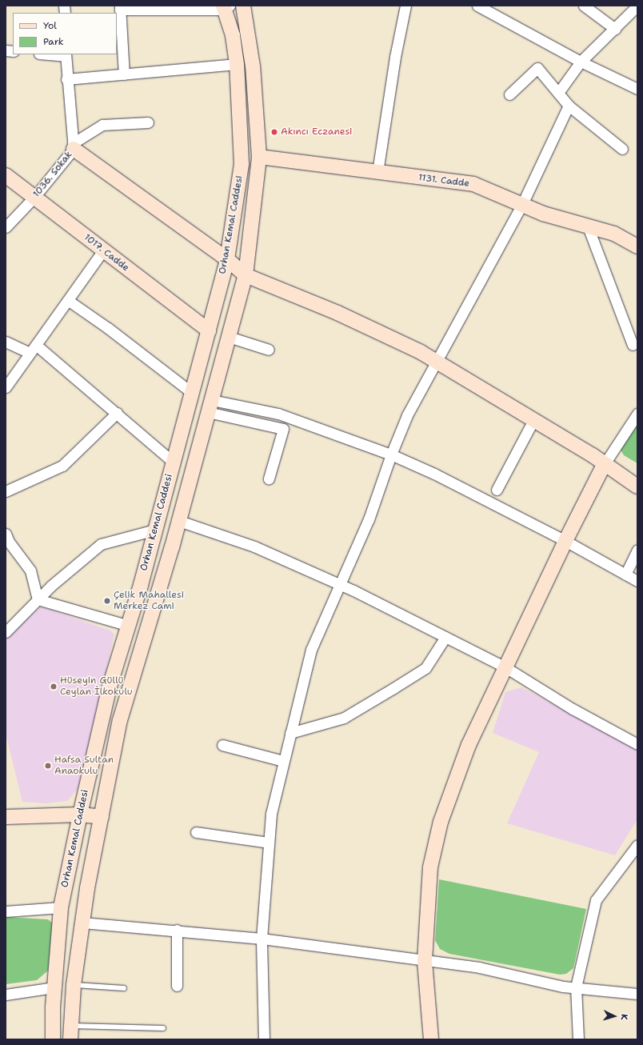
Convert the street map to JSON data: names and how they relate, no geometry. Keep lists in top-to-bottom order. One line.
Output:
{"streets":{"main road":["1131. Cadde","Orhan Kemal Caddesi","1017. Cadde"],"street":["1036. Sokak"]},"crossings":[["1036. Sokak","1017. Cadde"],["1131. Cadde","Orhan Kemal Caddesi"],["Orhan Kemal Caddesi","1017. Cadde"]],"places":["Akıncı Eczanesi","Çelik Mahallesi Merkez Cami","Hüseyin Güllü Ceylan İlkokulu","Hafsa Sultan Anaokulu"],"legend":["Yol","Park"],"north":"right"}
